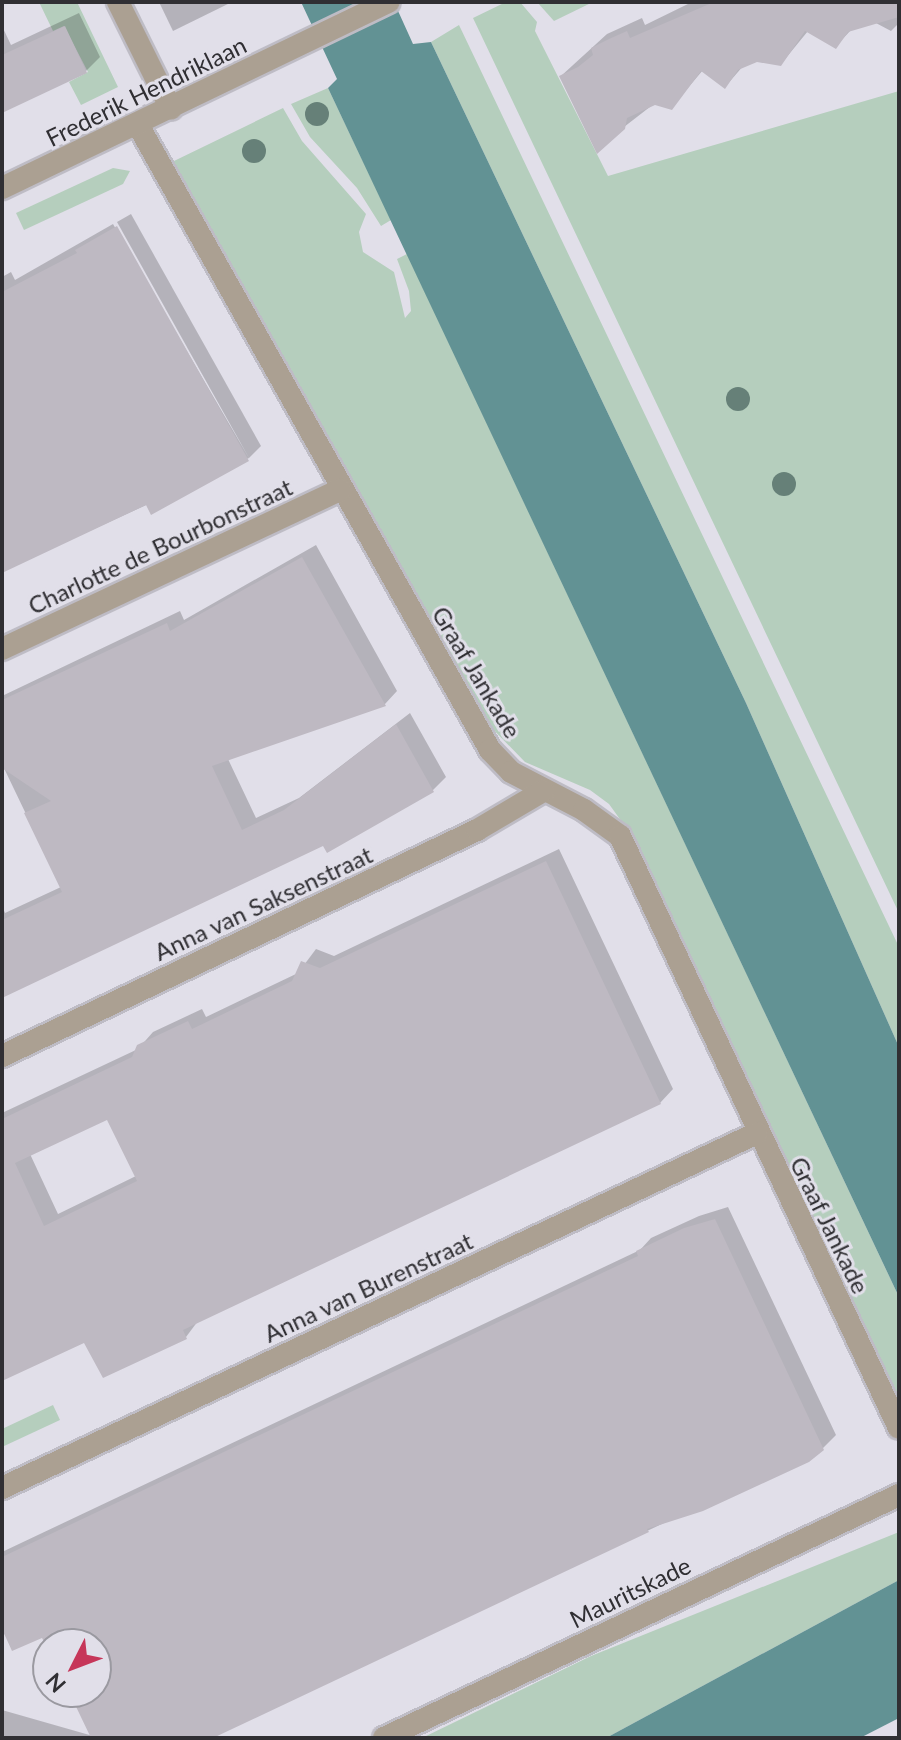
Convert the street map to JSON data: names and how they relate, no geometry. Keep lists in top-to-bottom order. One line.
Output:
{"streets":{"street":["Frederik Hendriklaan","Charlotte de Bourbonstraat","Graaf Jankade","Anna van Saksenstraat","Anna van Burenstraat","Mauritskade"]},"crossings":[["Frederik Hendriklaan","Graaf Jankade"],["Charlotte de Bourbonstraat","Graaf Jankade"],["Graaf Jankade","Anna van Saksenstraat"],["Graaf Jankade","Anna van Burenstraat"]],"north":"bottom left"}
